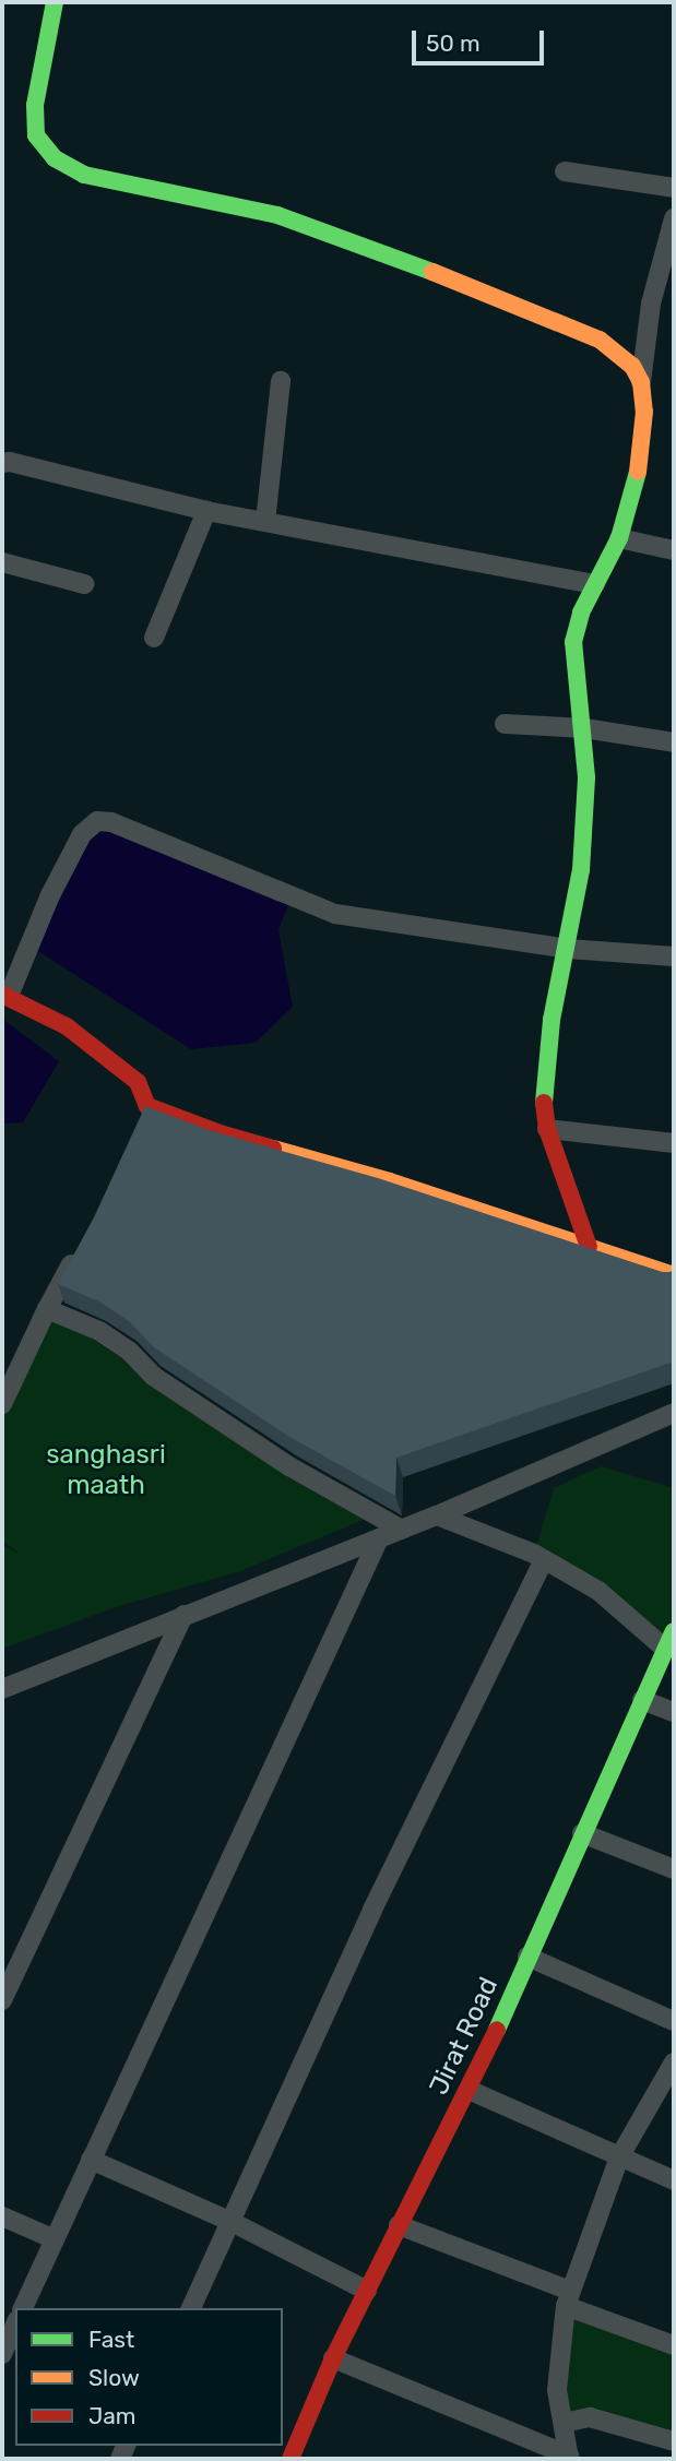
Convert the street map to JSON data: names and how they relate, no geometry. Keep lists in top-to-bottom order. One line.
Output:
{"streets":{"street":["Jirat Road"]},"parks":["sanghasri maath"],"legend":["Fast","Slow","Jam"],"scale_bar":"50 m"}
